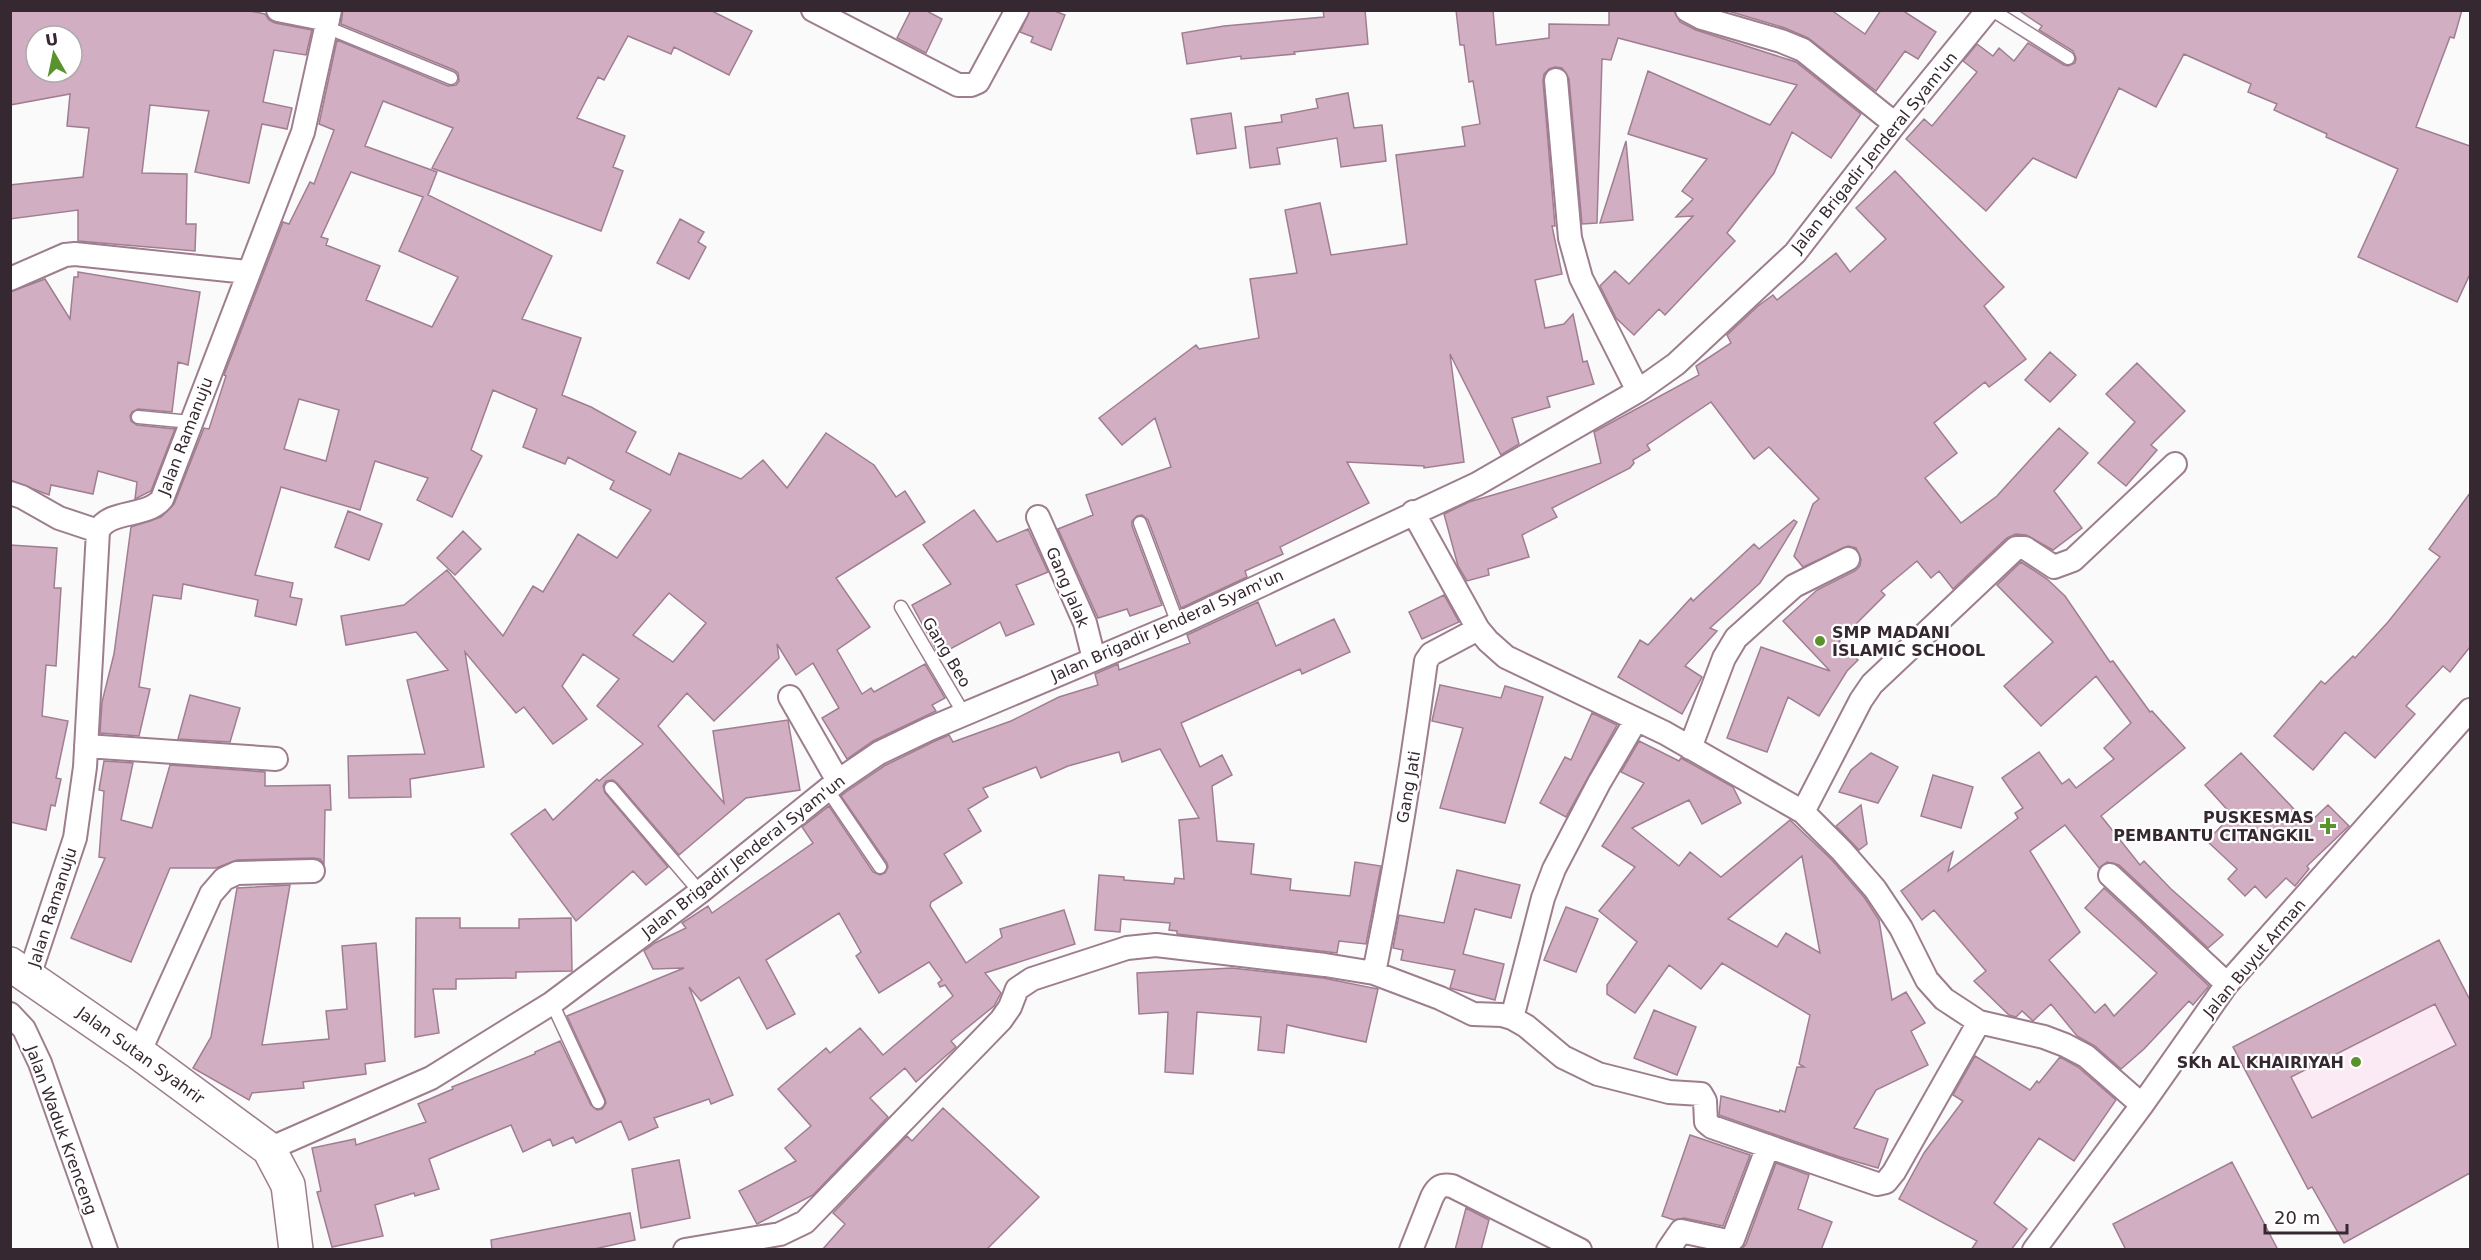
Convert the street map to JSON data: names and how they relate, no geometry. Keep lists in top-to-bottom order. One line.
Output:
{"streets":{"street":["Jalan Brigadir Jenderal Syam'un","Jalan Ramanuju","Gang Jalak","Gang Jati","Jalan Buyut Arman","Jalan Sutan Syahrir","Jalan Waduk Krenceng"],"lane":["Gang Beo"]},"crossings":[["Jalan Brigadir Jenderal Syam'un","Gang Jalak"],["Jalan Brigadir Jenderal Syam'un","Gang Beo"],["Jalan Brigadir Jenderal Syam'un","Jalan Sutan Syahrir"],["Jalan Ramanuju","Jalan Sutan Syahrir"]],"places":{"other":["SMP MADANI ISLAMIC SCHOOL","SKh AL KHAIRIYAH"],"health":["PUSKESMAS PEMBANTU CITANGKIL"]},"scale_bar":"20 m","north":"top"}
